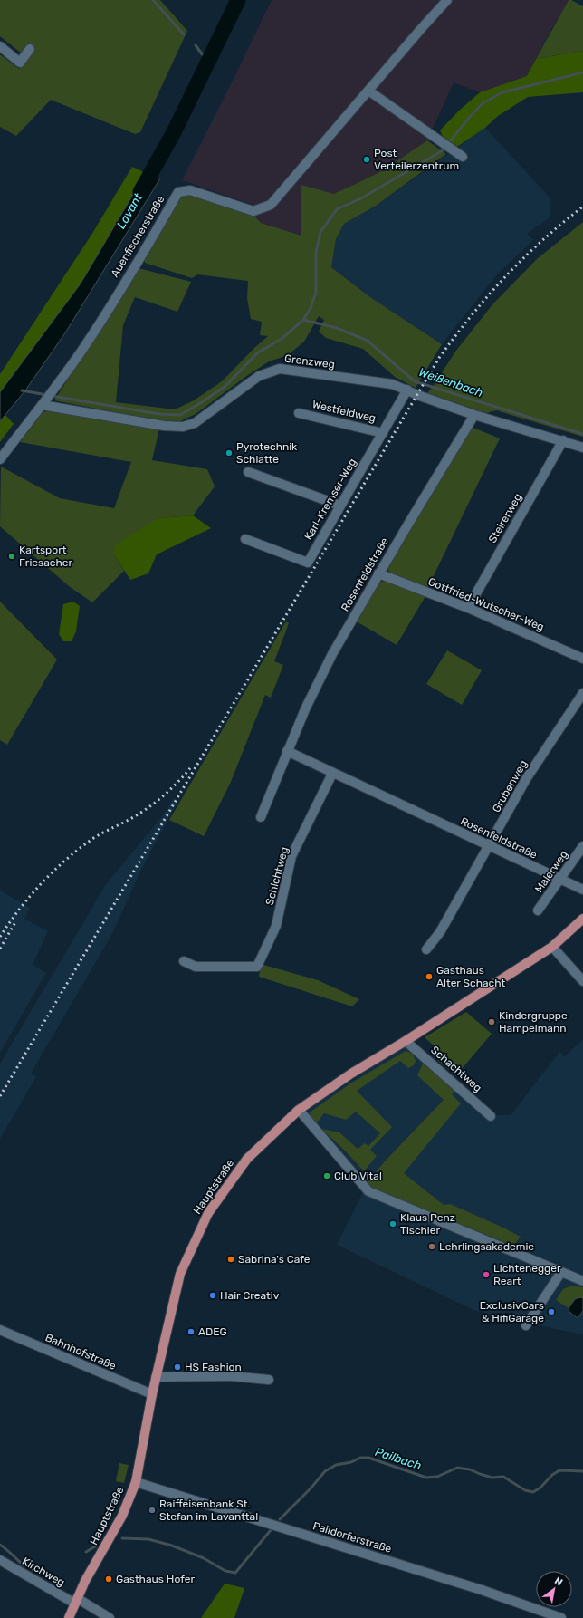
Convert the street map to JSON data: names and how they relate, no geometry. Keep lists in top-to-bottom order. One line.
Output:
{"streets":{"main road":["Hauptstraße"],"street":["Auenfischerstraße","Grenzweg","Westfeldweg","Karl-Kremser-Weg","Steirerweg","Rosenfeldstraße","Gottfried-Wutscher-Weg","Grubenweg","Malerweg","Schichtweg","Schachtweg","Bahnhofstraße","Paildorferstraße","Kirchweg"]},"crossings":[["Auenfischerstraße","Grenzweg"],["Grenzweg","Karl-Kremser-Weg"],["Grenzweg","Steirerweg"],["Grenzweg","Rosenfeldstraße"],["Westfeldweg","Karl-Kremser-Weg"],["Steirerweg","Gottfried-Wutscher-Weg"],["Rosenfeldstraße","Gottfried-Wutscher-Weg"],["Rosenfeldstraße","Grubenweg"],["Rosenfeldstraße","Malerweg"],["Rosenfeldstraße","Schichtweg"],["Schachtweg","Hauptstraße"],["Hauptstraße","Bahnhofstraße"],["Hauptstraße","Paildorferstraße"],["Hauptstraße","Kirchweg"]],"water":["Lavant","Weißenbach","Pailbach"],"places":["Post Verteilerzentrum","Pyrotechnik Schlatte","Kartsport Friesacher","Gasthaus Alter Schacht","Kindergruppe Hampelmann","Club Vital","Klaus Penz Tischler","Lehrlingsakademie","Sabrina's Cafe","Lichtenegger Reart","Hair Creativ","ExclusivCars & HifiGarage","ADEG","HS Fashion","Raiffeisenbank St. Stefan im Lavanttal","Gasthaus Hofer"],"north":"top right"}
